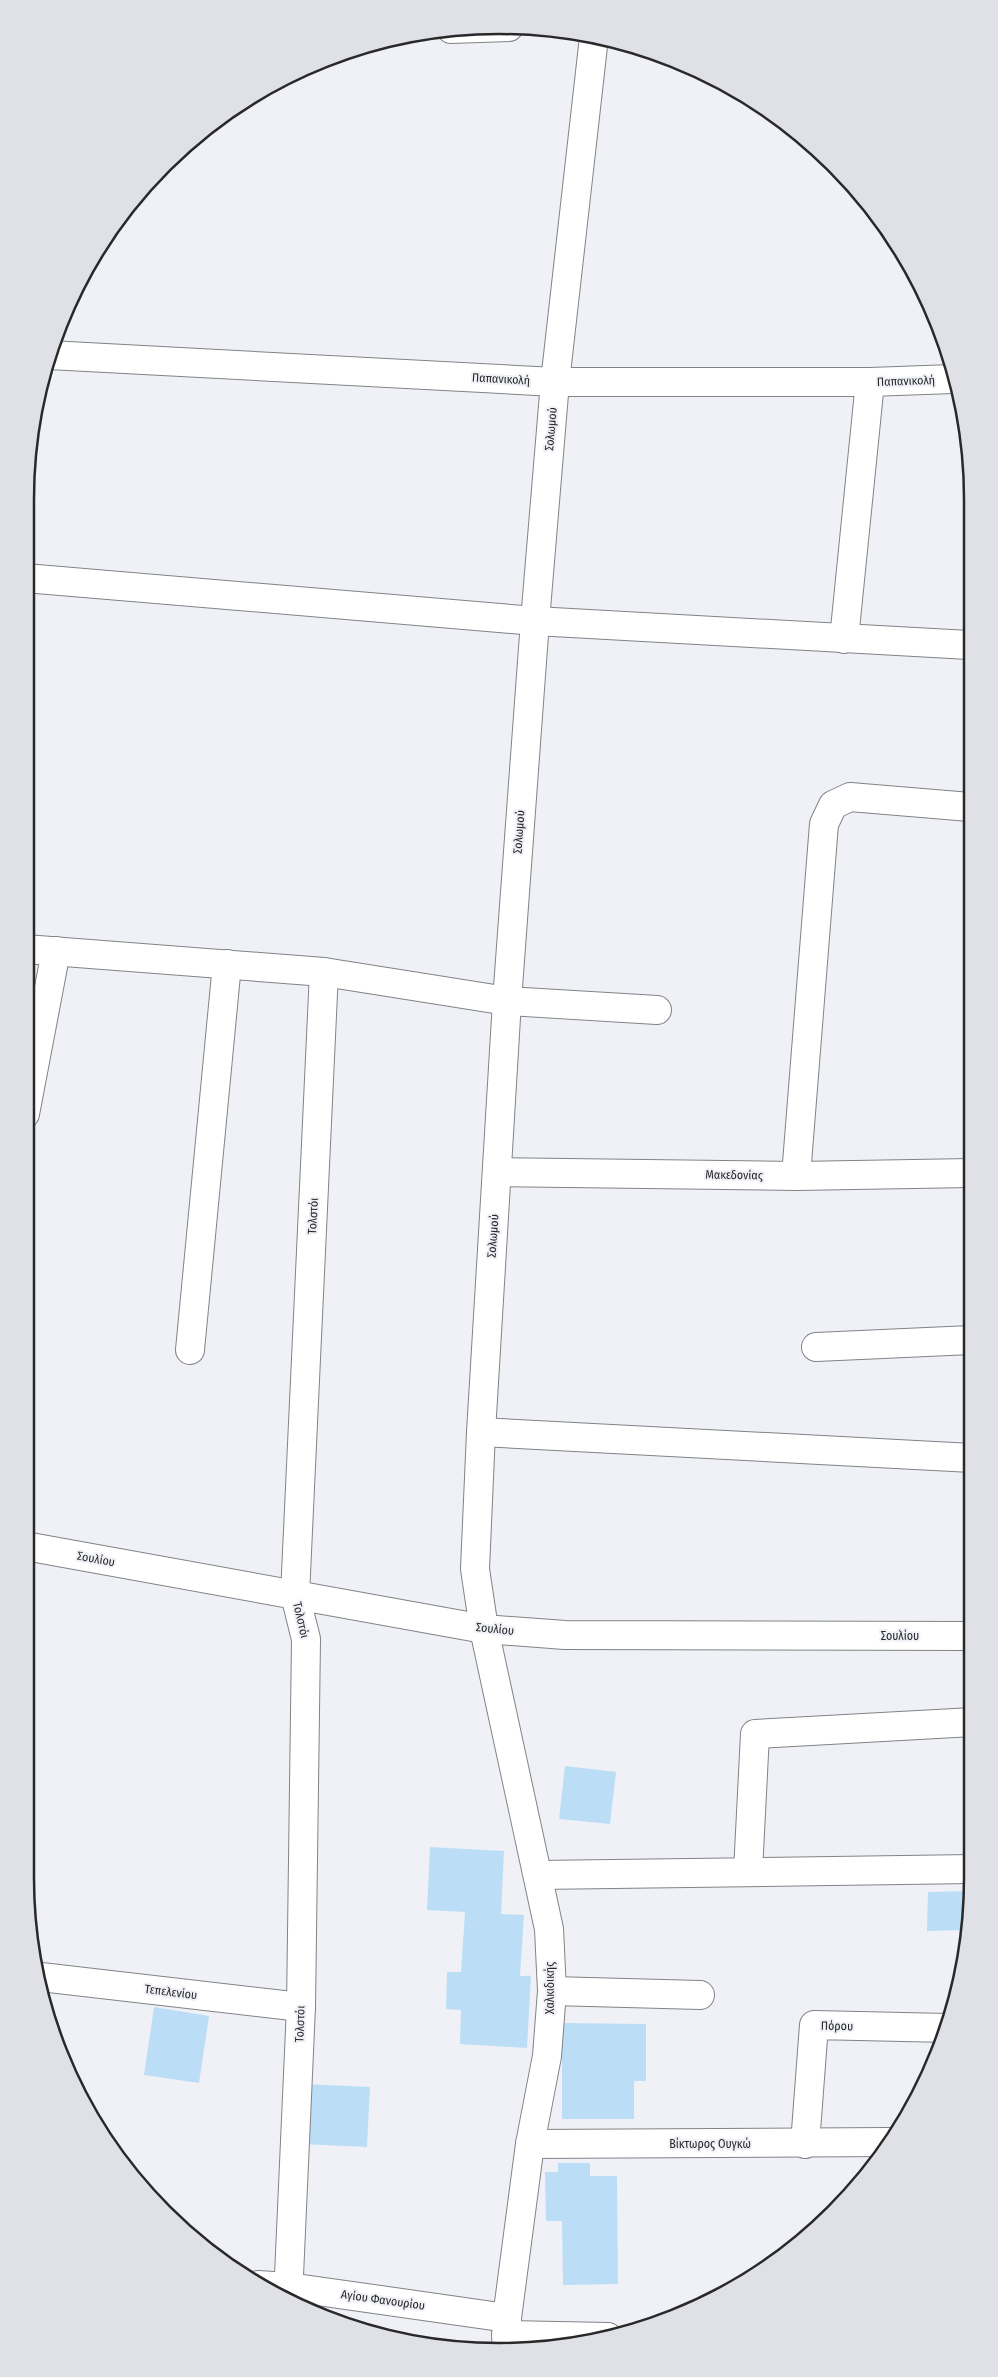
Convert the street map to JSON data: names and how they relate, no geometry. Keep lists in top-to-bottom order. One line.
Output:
{"streets":{"street":["Παπανικολή","Σολωμού","Μακεδονίας","Τολστόι","Σουλίου","Χαλκιδικής","Τεπελενίου","Πόρου","Βίκτωρος Ουγκώ","Αγίου Φανουρίου"]},"crossings":[["Παπανικολή","Σολωμού"],["Σολωμού","Μακεδονίας"],["Σολωμού","Σουλίου"],["Σολωμού","Χαλκιδικής"],["Τολστόι","Σουλίου"],["Τολστόι","Τεπελενίου"],["Τολστόι","Αγίου Φανουρίου"],["Σουλίου","Χαλκιδικής"],["Χαλκιδικής","Βίκτωρος Ουγκώ"],["Χαλκιδικής","Αγίου Φανουρίου"],["Πόρου","Βίκτωρος Ουγκώ"]]}
